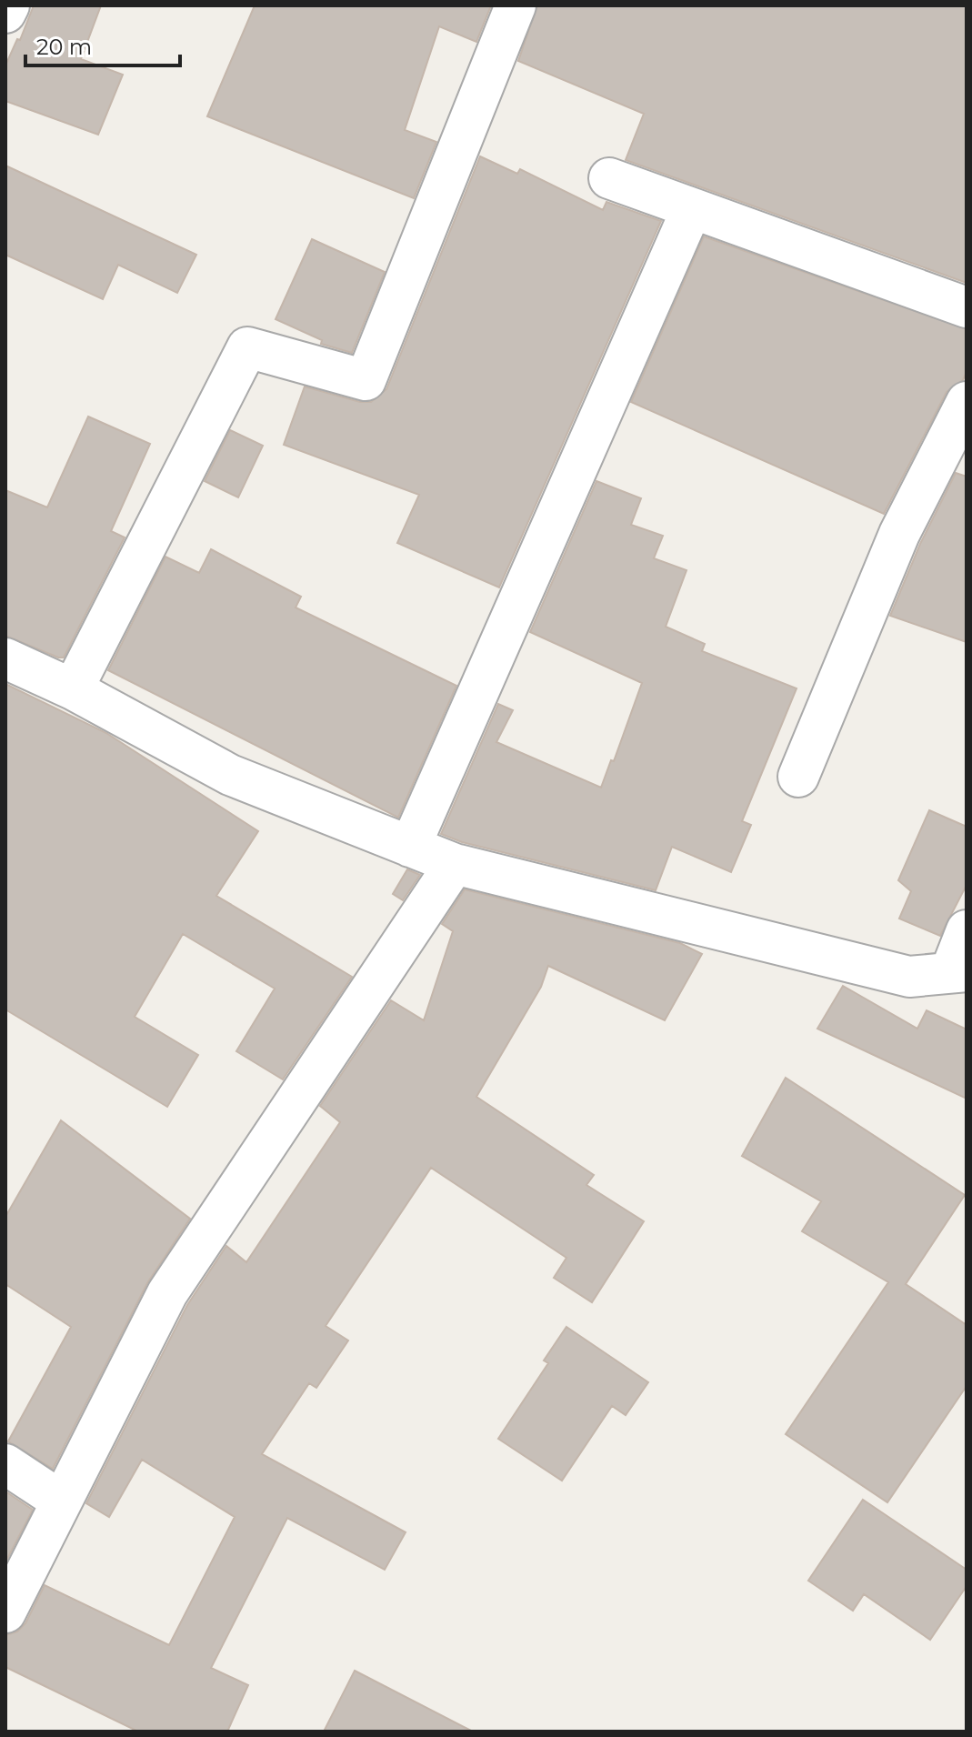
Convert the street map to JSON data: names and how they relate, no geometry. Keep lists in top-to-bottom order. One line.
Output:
{"scale_bar":"20 m"}
